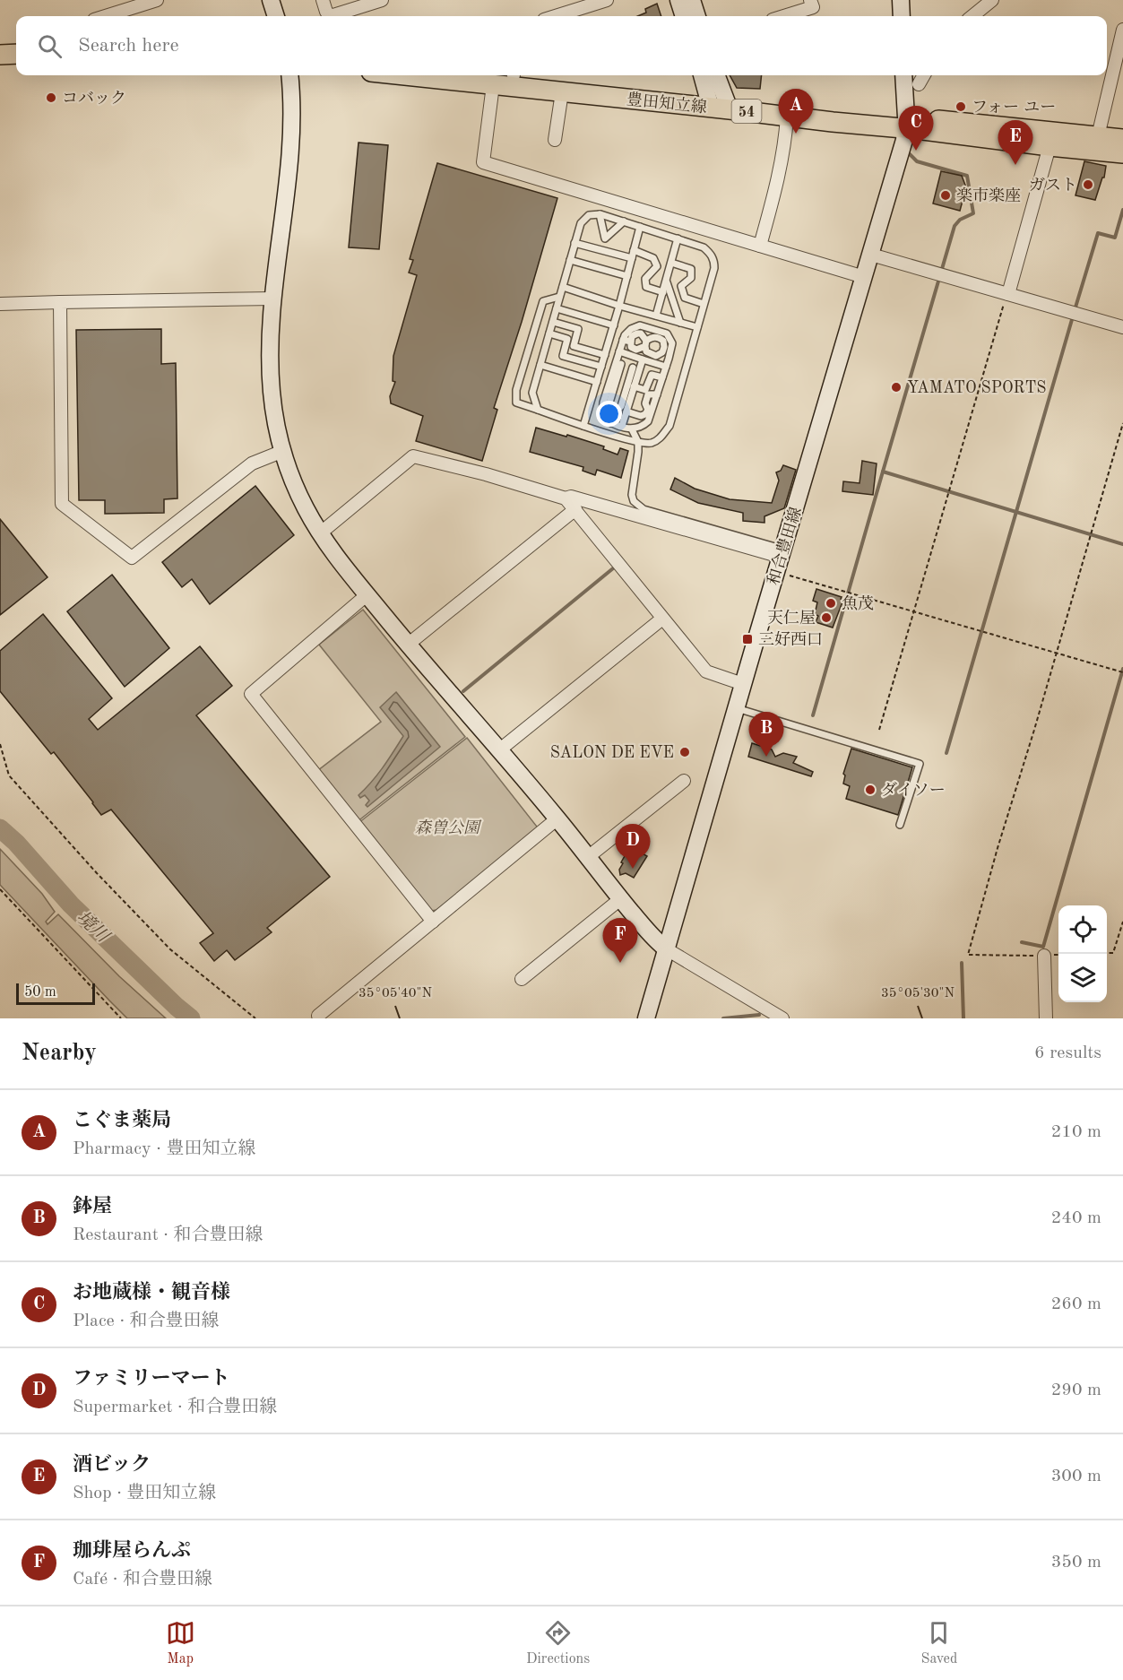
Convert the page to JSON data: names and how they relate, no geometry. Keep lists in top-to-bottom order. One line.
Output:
{"streets":{"main road":["豊田知立線","54"],"street":["和合豊田線"]},"crossings":[["豊田知立線","和合豊田線"]],"water":["境川"],"parks":["森曽公園"],"places":{"other":["コバック","フォー ユー","ガスト","楽市楽座","YAMATO SPORTS","魚茂","天仁屋","SALON DE EVE","ダイソー"],"transit":["三好西口"]},"scale_bar":"50 m","page":{"search":"Search here","pins":["A","C","E","B","D","F"],"scale":"50 m","heading":["Nearby","6 results"],"list":[{"mark":"A","name":"こぐま薬局","note":"Pharmacy · 豊田知立線","value":"210 m"},{"mark":"B","name":"鉢屋","note":"Restaurant · 和合豊田線","value":"240 m"},{"mark":"C","name":"お地蔵様・観音様","note":"Place · 和合豊田線","value":"260 m"},{"mark":"D","name":"ファミリーマート","note":"Supermarket · 和合豊田線","value":"290 m"},{"mark":"E","name":"酒ビック","note":"Shop · 豊田知立線","value":"300 m"},{"mark":"F","name":"珈琲屋らんぷ","note":"Café · 和合豊田線","value":"350 m"}],"nav":["Map","Directions","Saved"]},"coordinates":["35°05'40\"N","35°05'30\"N"]}
